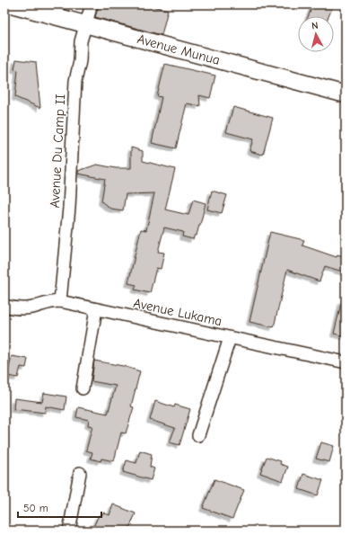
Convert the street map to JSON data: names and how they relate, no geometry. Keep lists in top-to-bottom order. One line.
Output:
{"streets":{"main road":["Avenue Munua"],"street":["Avenue Du Camp II","Avenue Lukama"]},"crossings":[["Avenue Munua","Avenue Du Camp II"],["Avenue Du Camp II","Avenue Lukama"]],"scale_bar":"50 m","north":"top"}
